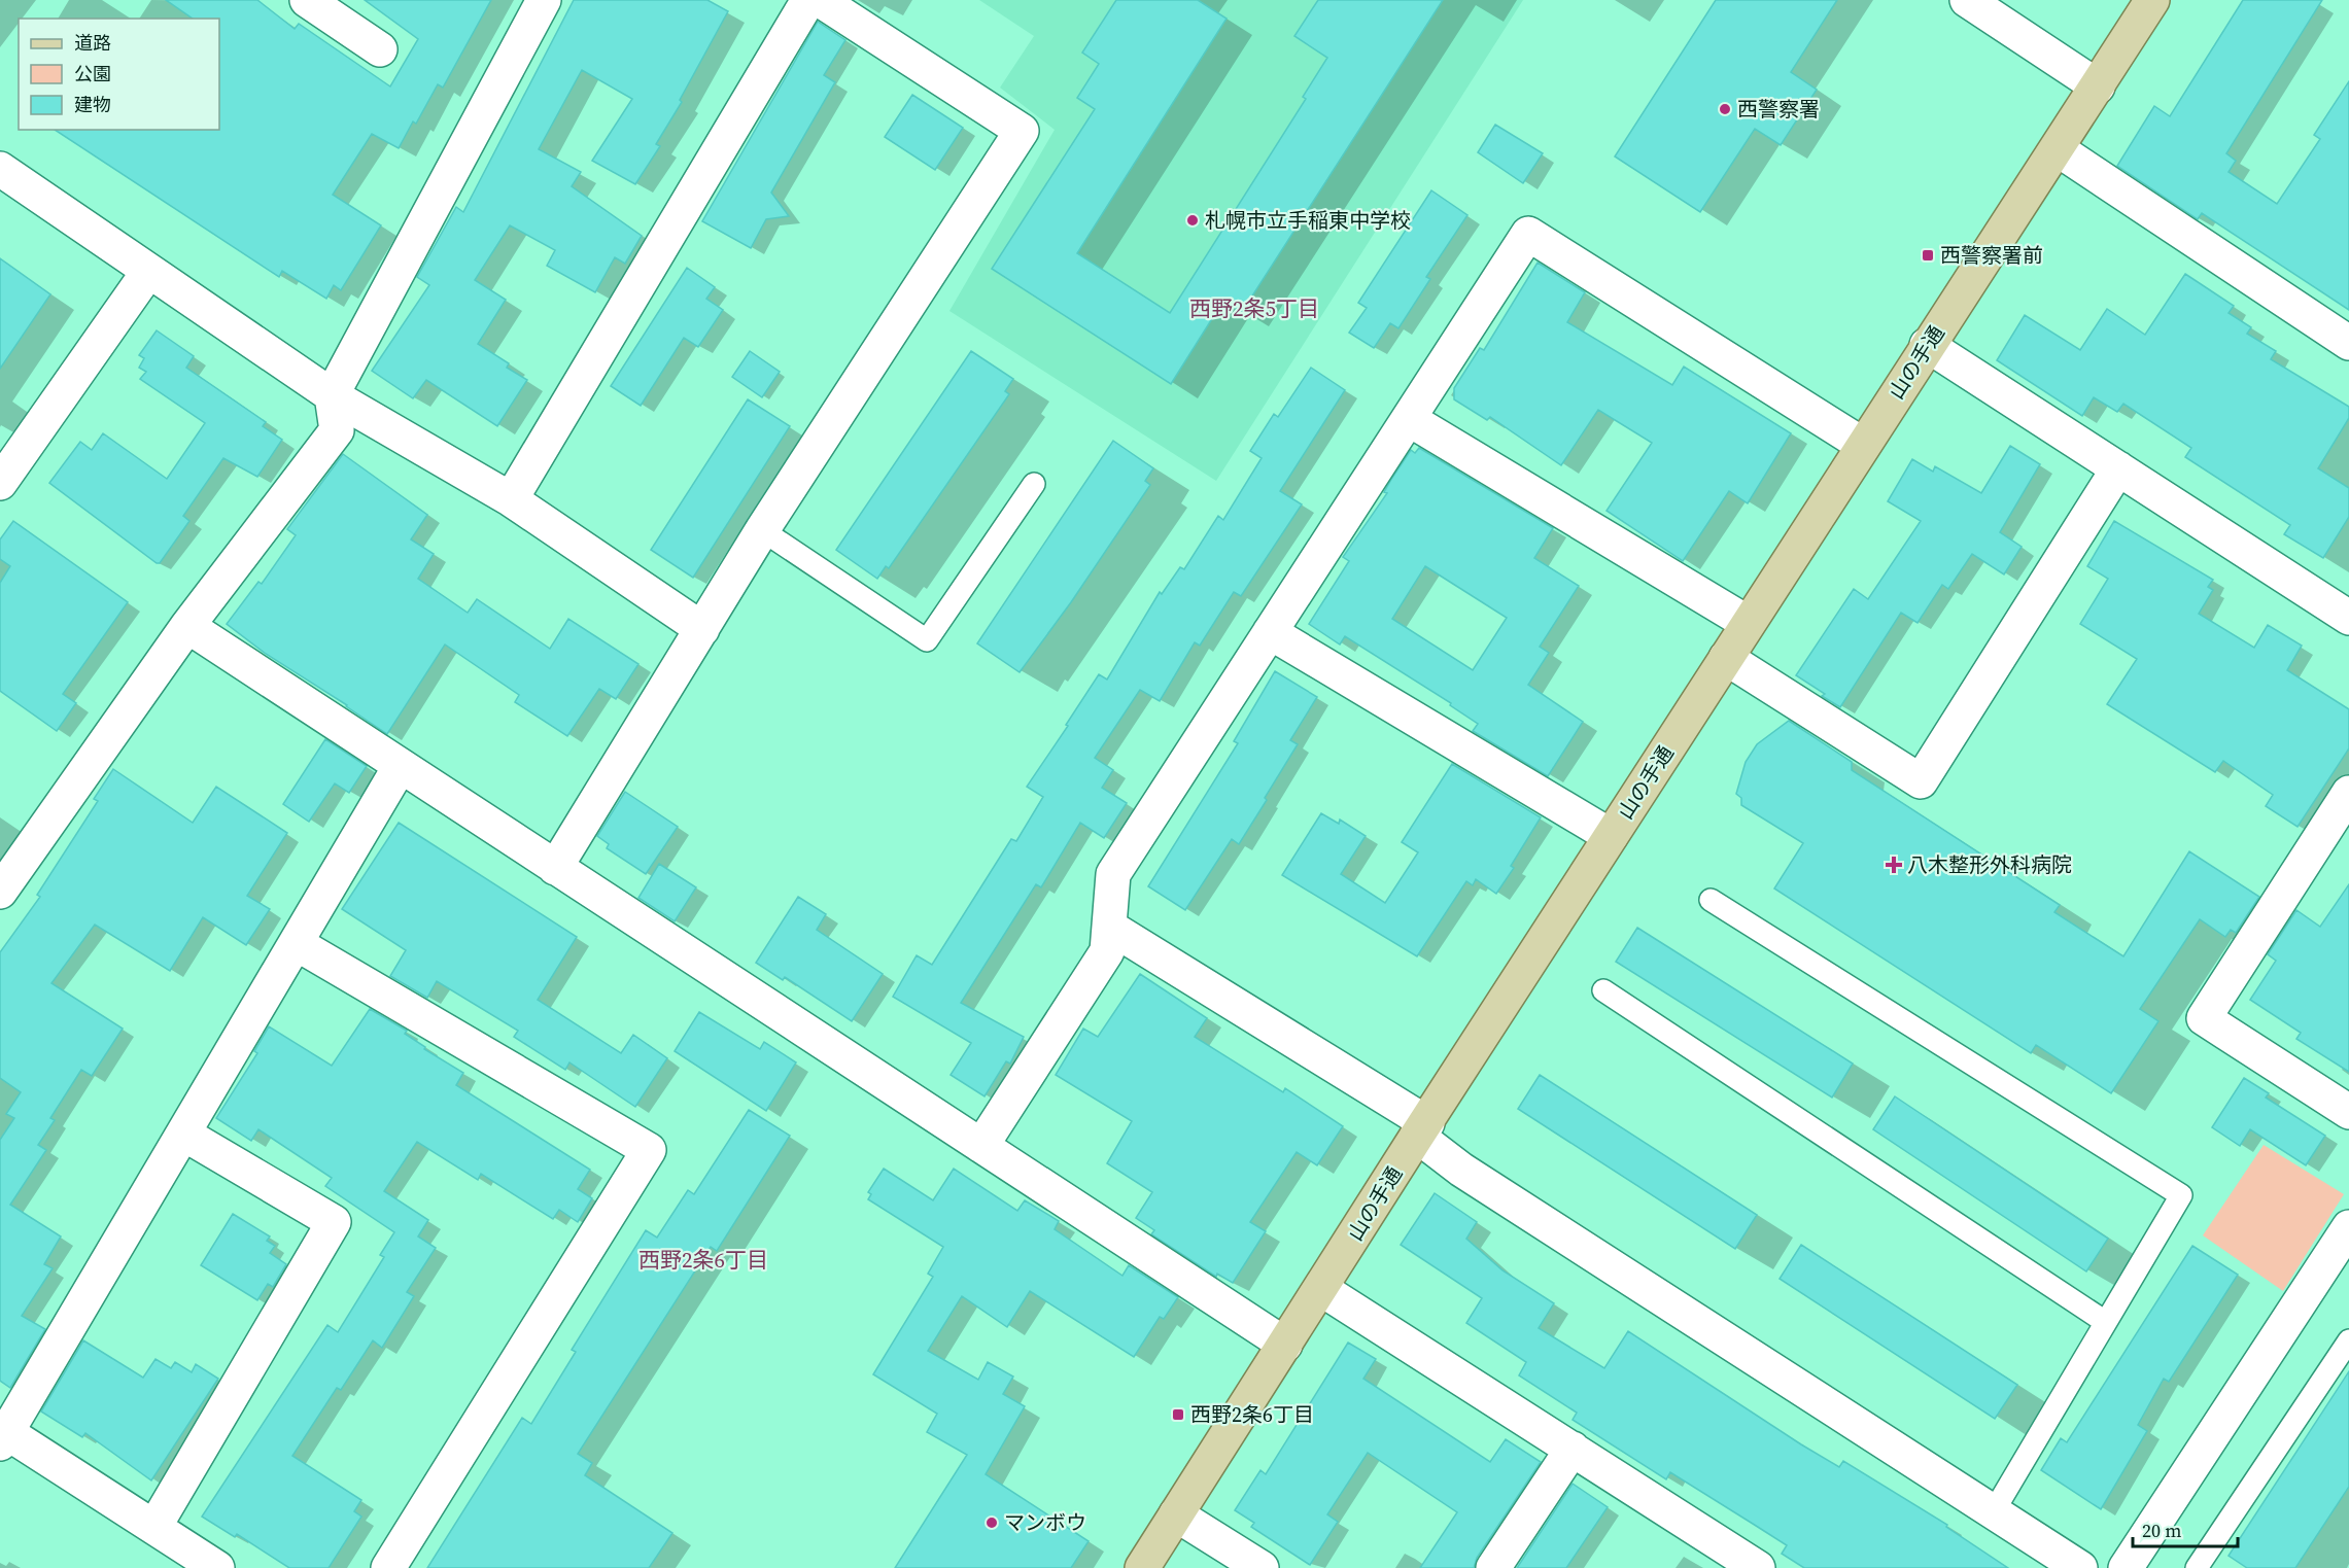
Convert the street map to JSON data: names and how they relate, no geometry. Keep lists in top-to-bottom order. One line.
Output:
{"streets":{"main road":["山の手通"]},"districts":["西野2条5丁目","西野2条6丁目"],"places":{"other":["西警察署","札幌市立手稲東中学校","マンボウ"],"transit":["西警察署前","西野2条6丁目"],"health":["八木整形外科病院"]},"legend":["道路","公園","建物"],"scale_bar":"20 m"}
